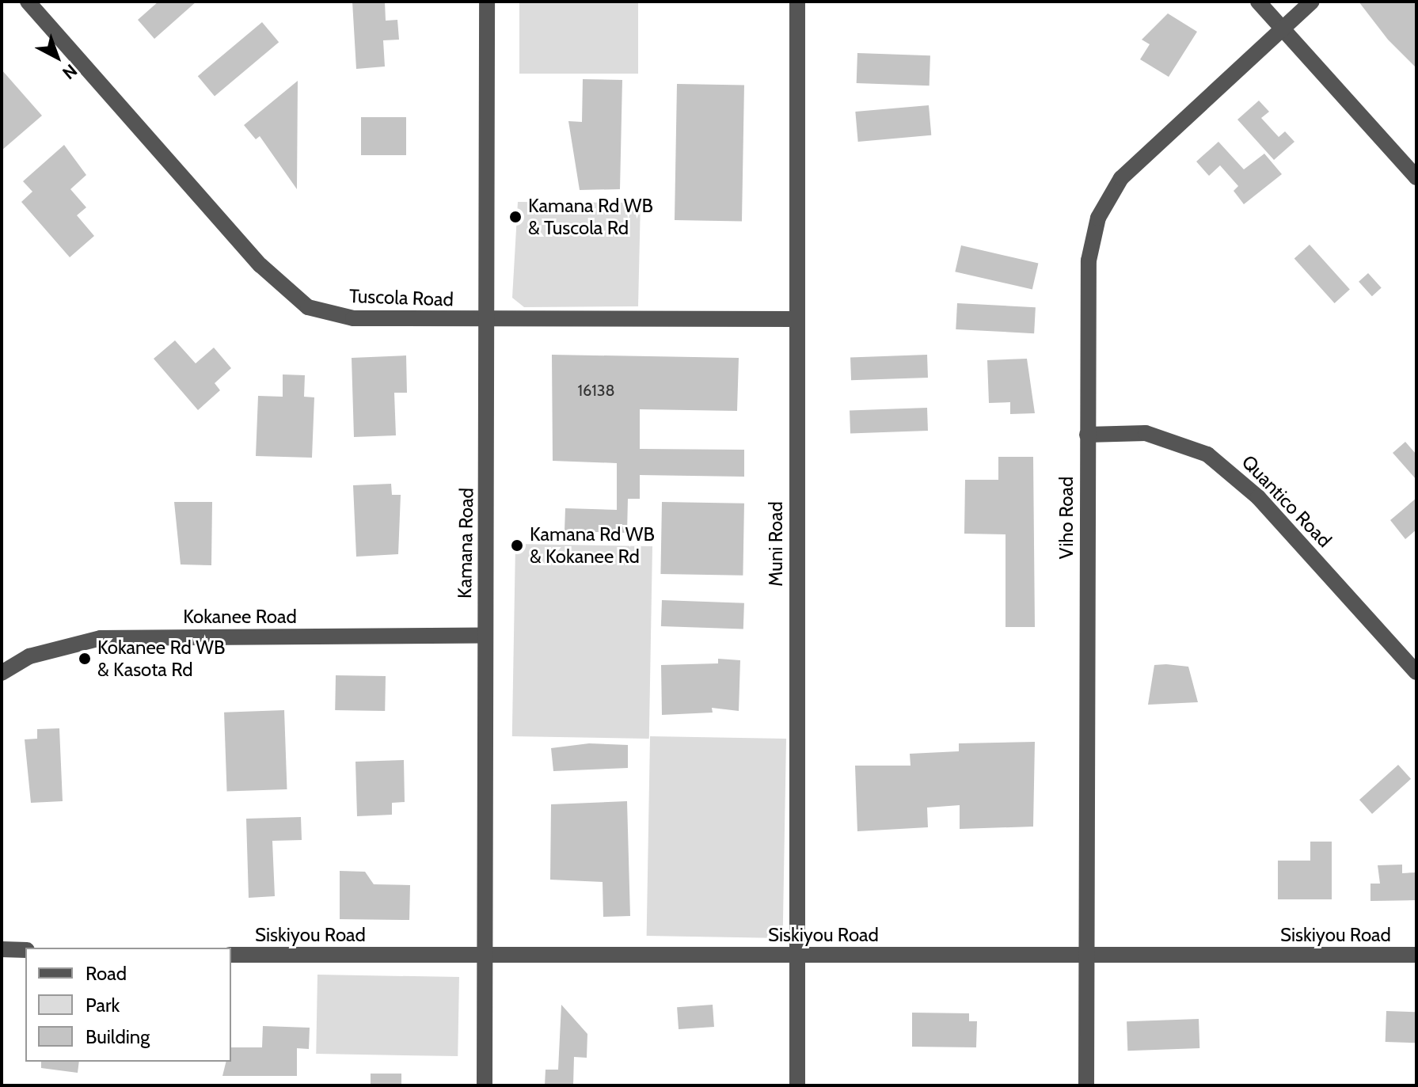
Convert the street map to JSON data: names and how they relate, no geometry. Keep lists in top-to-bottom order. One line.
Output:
{"streets":{"street":["Tuscola Road","Quantico Road","Viho Road","Kamana Road","Muni Road","Kokanee Road","Siskiyou Road"]},"crossings":[["Tuscola Road","Kamana Road"],["Tuscola Road","Muni Road"],["Quantico Road","Viho Road"],["Viho Road","Siskiyou Road"],["Kamana Road","Kokanee Road"],["Kamana Road","Siskiyou Road"],["Muni Road","Siskiyou Road"]],"places":["Kamana Rd WB & Tuscola Rd","Kamana Rd WB & Kokanee Rd","Kokanee Rd WB & Kasota Rd"],"house_numbers":["16138"],"legend":["Road","Park","Building"],"north":"bottom right"}
